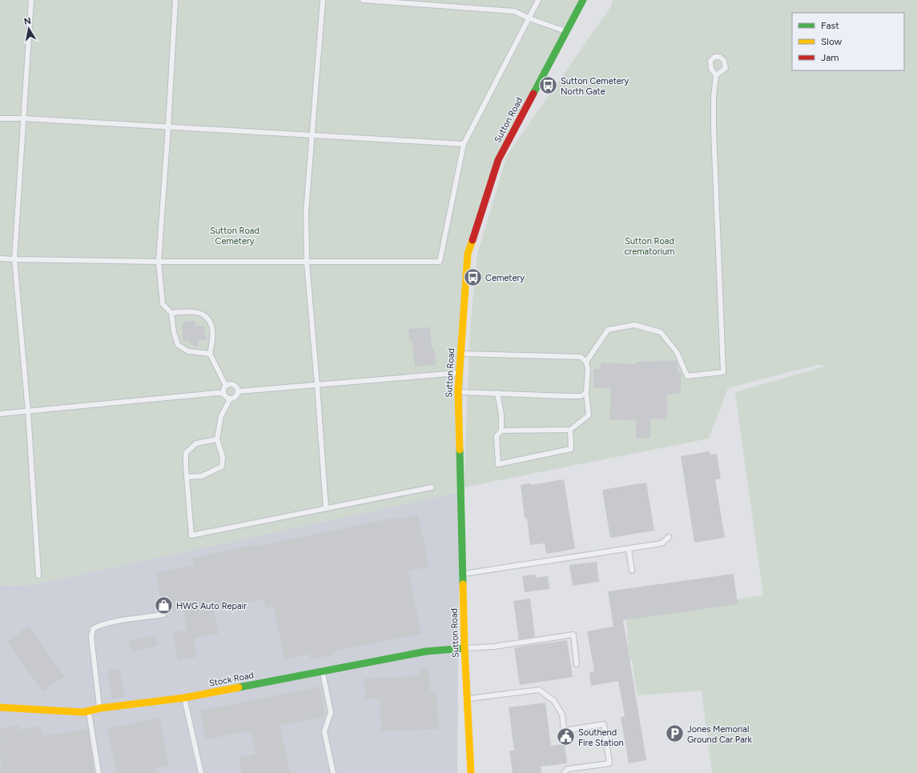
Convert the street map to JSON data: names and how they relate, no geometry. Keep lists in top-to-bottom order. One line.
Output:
{"streets":{"street":["Sutton Road","Stock Road"]},"crossings":[["Sutton Road","Stock Road"]],"parks":["Sutton Road Cemetery","Sutton Road crematorium"],"places":{"bus stop":["Sutton Cemetery North Gate","Cemetery"],"shop":["HWG Auto Repair"],"parking":["Jones Memorial Ground Car Park"],"public building":["Southend Fire Station"]},"legend":["Fast","Slow","Jam"],"north":"top"}
